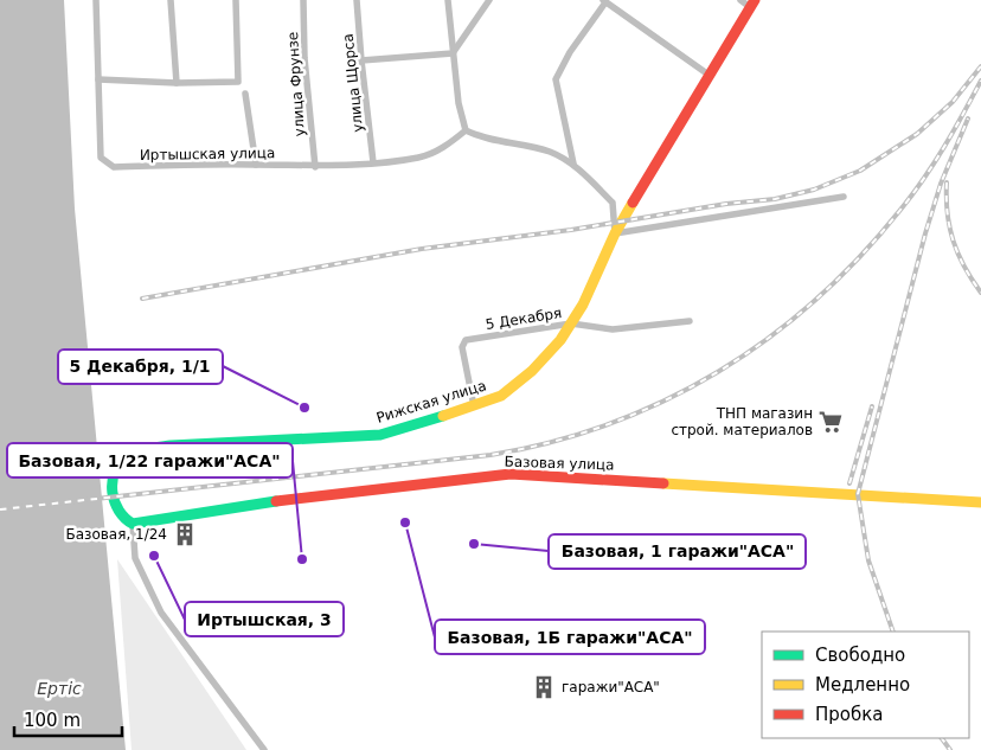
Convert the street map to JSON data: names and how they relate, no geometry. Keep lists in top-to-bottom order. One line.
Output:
{"streets":{"street":["улица Щорса","улица Фрунзе","Иртышская улица","5 Декабря","Рижская улица","Базовая улица"]},"crossings":[["улица Щорса","Иртышская улица"],["улица Фрунзе","Иртышская улица"],["5 Декабря","Рижская улица"],["Рижская улица","Базовая улица"]],"water":["Ертіс"],"places":{"other":["5 Декабря, 1/1","Базовая, 1Б гаражи\"ACА\"","Базовая, 1 гаражи\"ACА\"","Иртышская, 3","Базовая, 1/22 гаражи\"ACА\""],"supermarket":["ТНП магазин строй. материалов"],"building":["Базовая, 1/24","гаражи\"ACА\""]},"legend":["Свободно","Медленно","Пробка"],"scale_bar":"100 m"}
